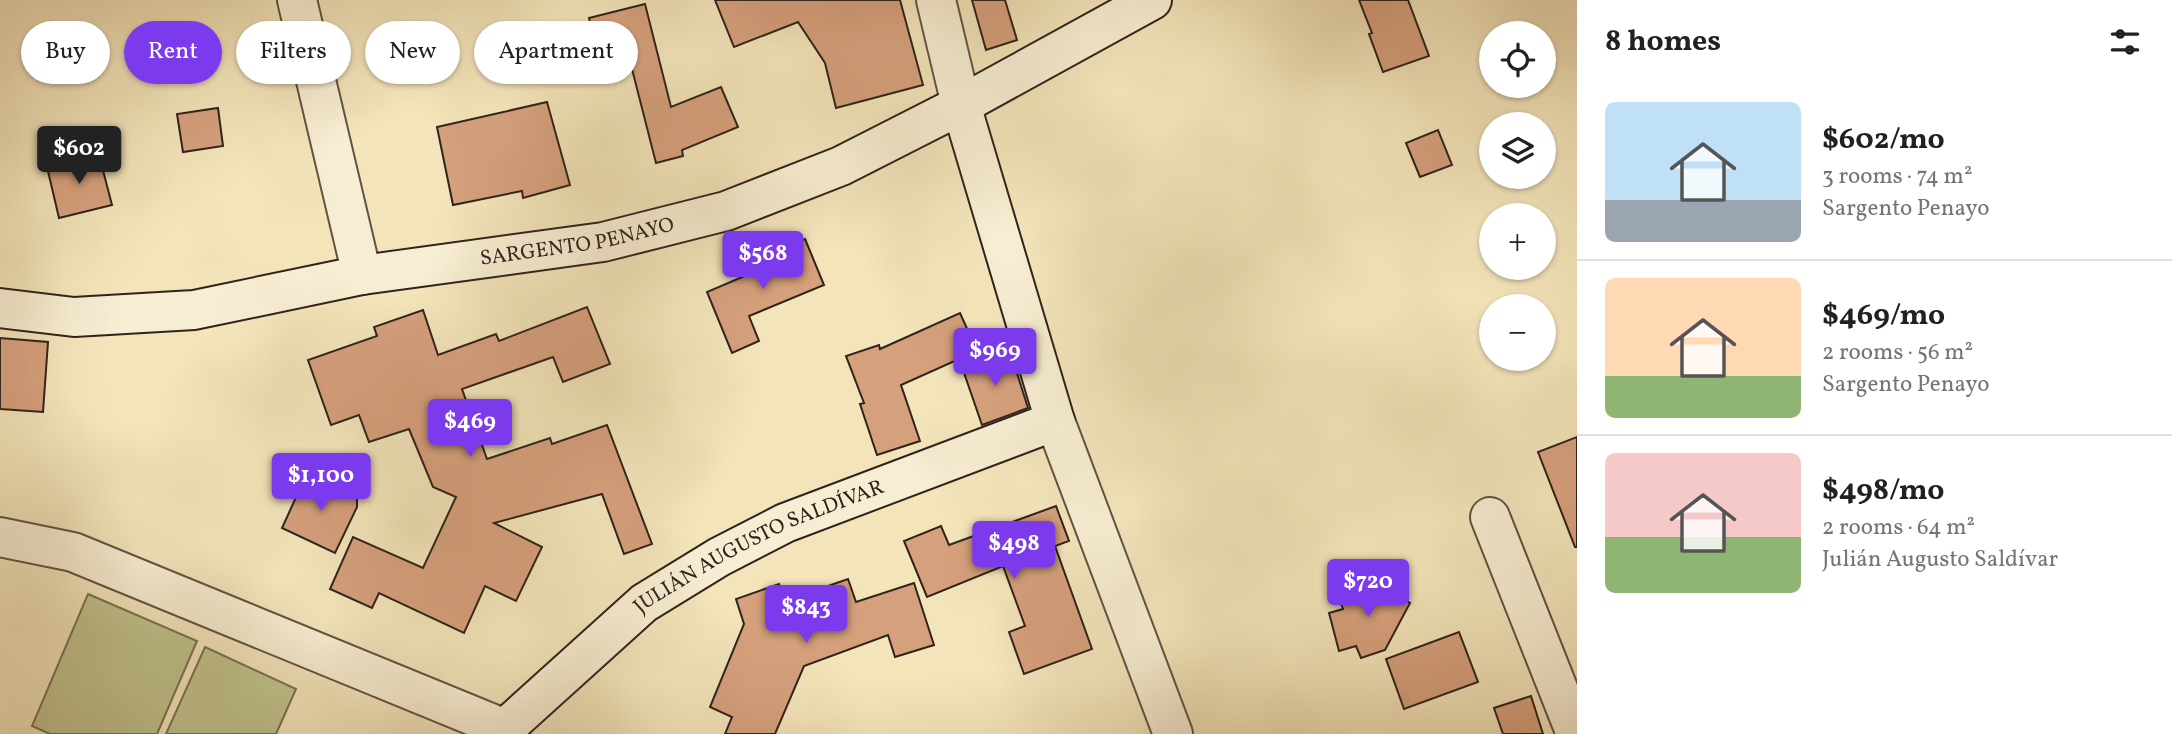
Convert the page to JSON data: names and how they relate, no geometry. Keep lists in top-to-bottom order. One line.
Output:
{"streets":{"street":["SARGENTO PENAYO","JULIÁN AUGUSTO SALDÍVAR"]},"page":{"heading":"8 homes","map_buttons":["+","−"],"chip":["Buy","Rent","Filters","New","Apartment"],"list":[{"name":"$602/mo","note":"3 rooms · 74 m² · Sargento Penayo"},{"name":"$469/mo","note":"2 rooms · 56 m² · Sargento Penayo"},{"name":"$498/mo","note":"2 rooms · 64 m² · Julián Augusto Saldívar"}],"price":["$602","$568","$969","$469","$1,100","$498","$720","$843"]}}
